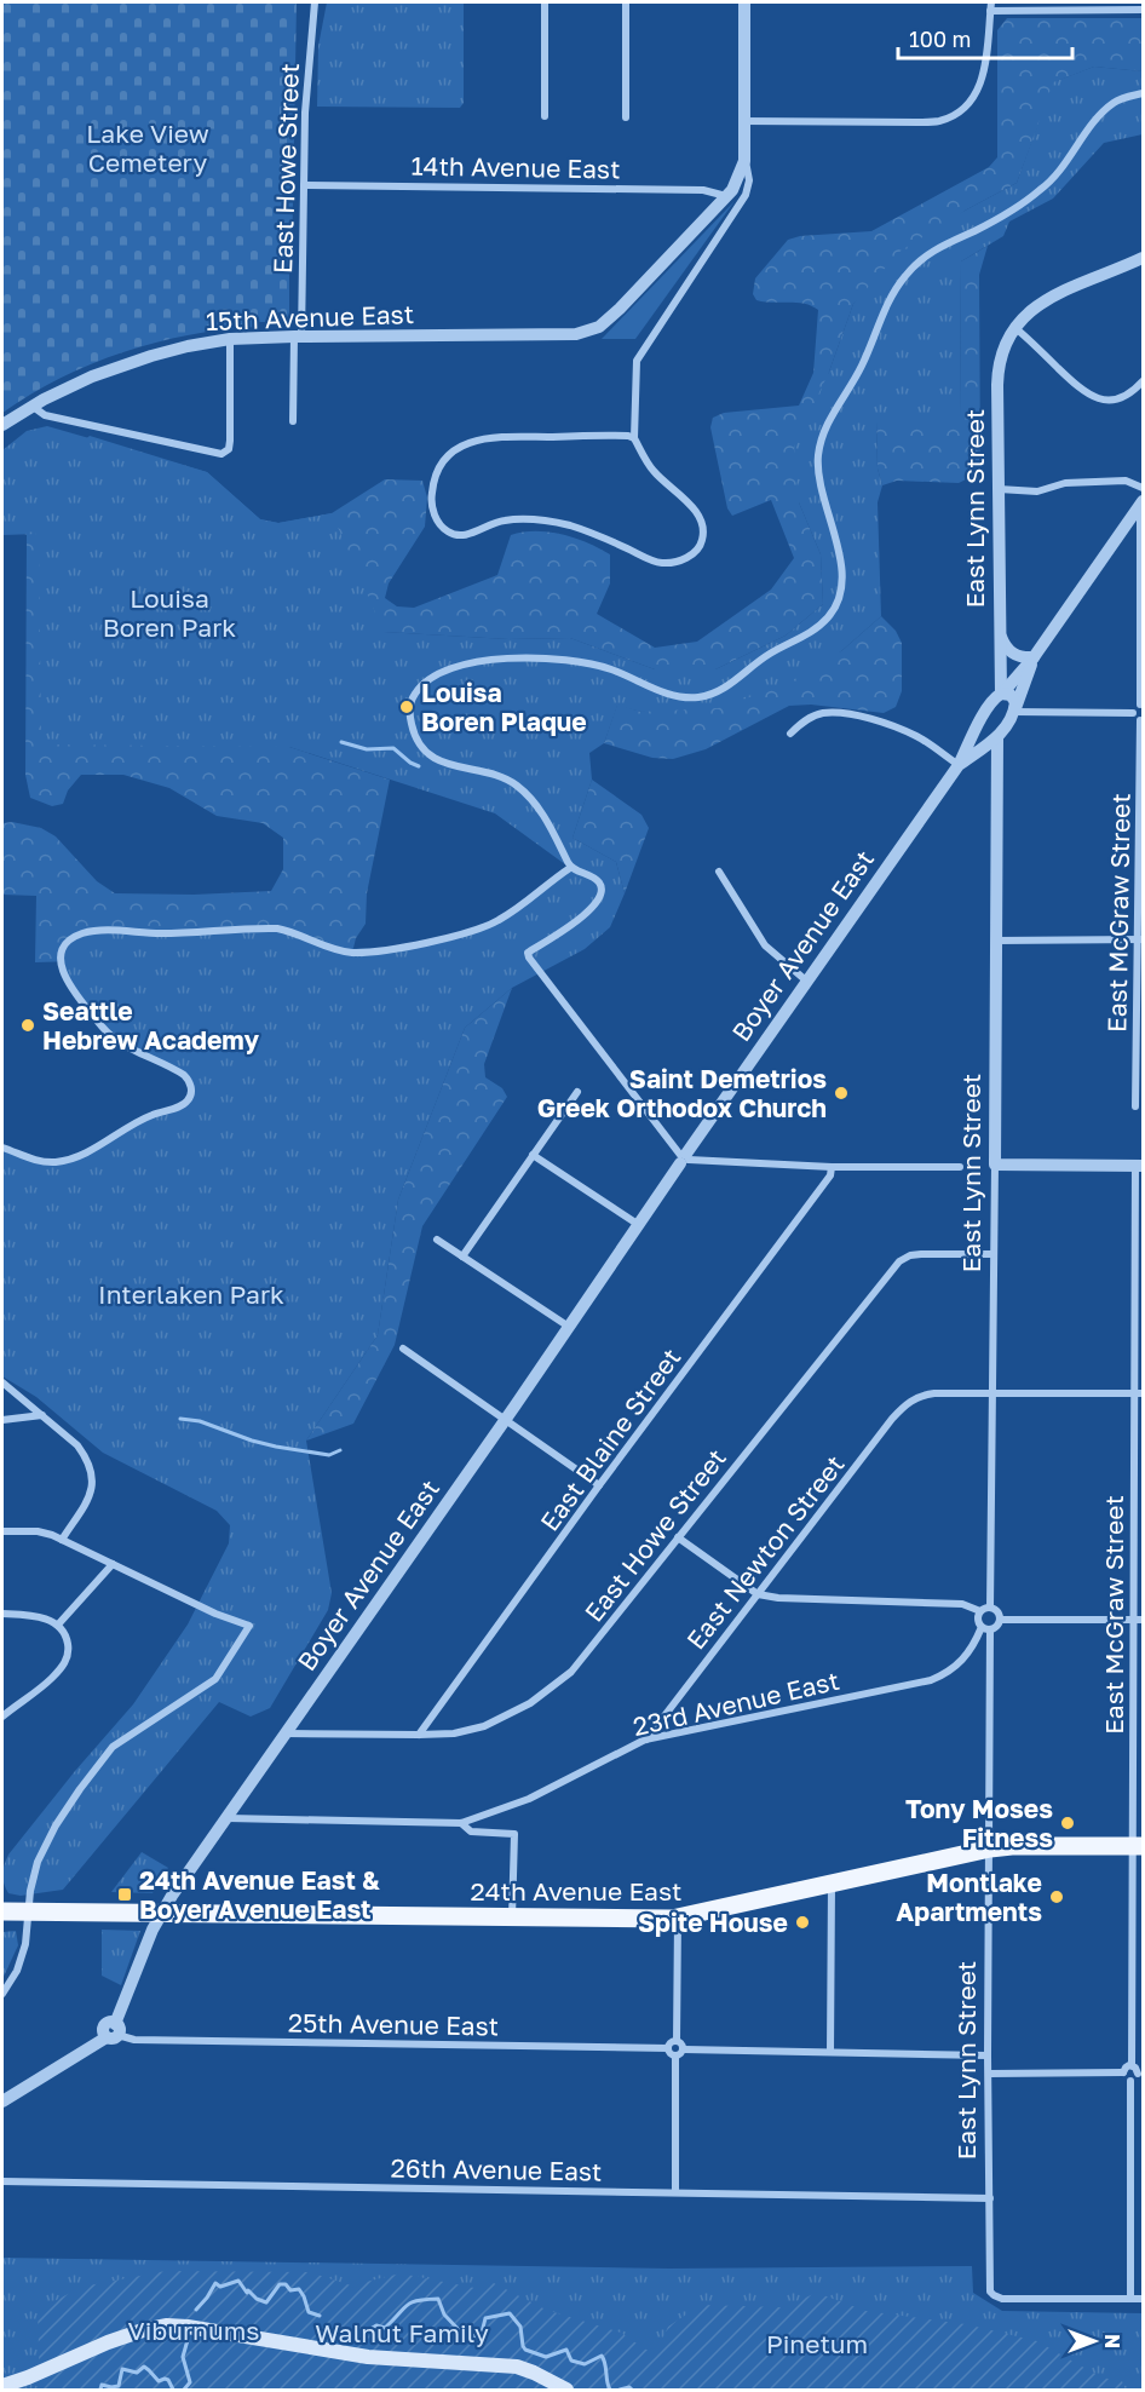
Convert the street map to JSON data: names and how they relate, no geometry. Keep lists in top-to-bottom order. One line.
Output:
{"streets":{"main road":["24th Avenue East"],"street":["14th Avenue East","East Howe Street","15th Avenue East","East Lynn Street","East McGraw Street","Boyer Avenue East","East Blaine Street","East Newton Street","23rd Avenue East","25th Avenue East","26th Avenue East"]},"crossings":[["14th Avenue East","East Howe Street"],["14th Avenue East","15th Avenue East"],["East Howe Street","15th Avenue East"],["East Howe Street","East Lynn Street"],["East Howe Street","Boyer Avenue East"],["East Howe Street","East Blaine Street"],["East Lynn Street","Boyer Avenue East"],["East Lynn Street","East Newton Street"],["East Lynn Street","23rd Avenue East"],["East Lynn Street","24th Avenue East"],["East Lynn Street","26th Avenue East"],["East McGraw Street","24th Avenue East"],["Boyer Avenue East","23rd Avenue East"],["Boyer Avenue East","24th Avenue East"],["Boyer Avenue East","25th Avenue East"],["East Newton Street","23rd Avenue East"]],"parks":["Lake View Cemetery","Louisa Boren Park","Interlaken Park","Viburnums","Walnut Family","Pinetum"],"places":{"other":["Louisa Boren Plaque","Seattle Hebrew Academy","Saint Demetrios Greek Orthodox Church","Tony Moses Fitness","Montlake Apartments","Spite House"],"transit":["24th Avenue East & Boyer Avenue East"]},"scale_bar":"100 m","north":"right"}
